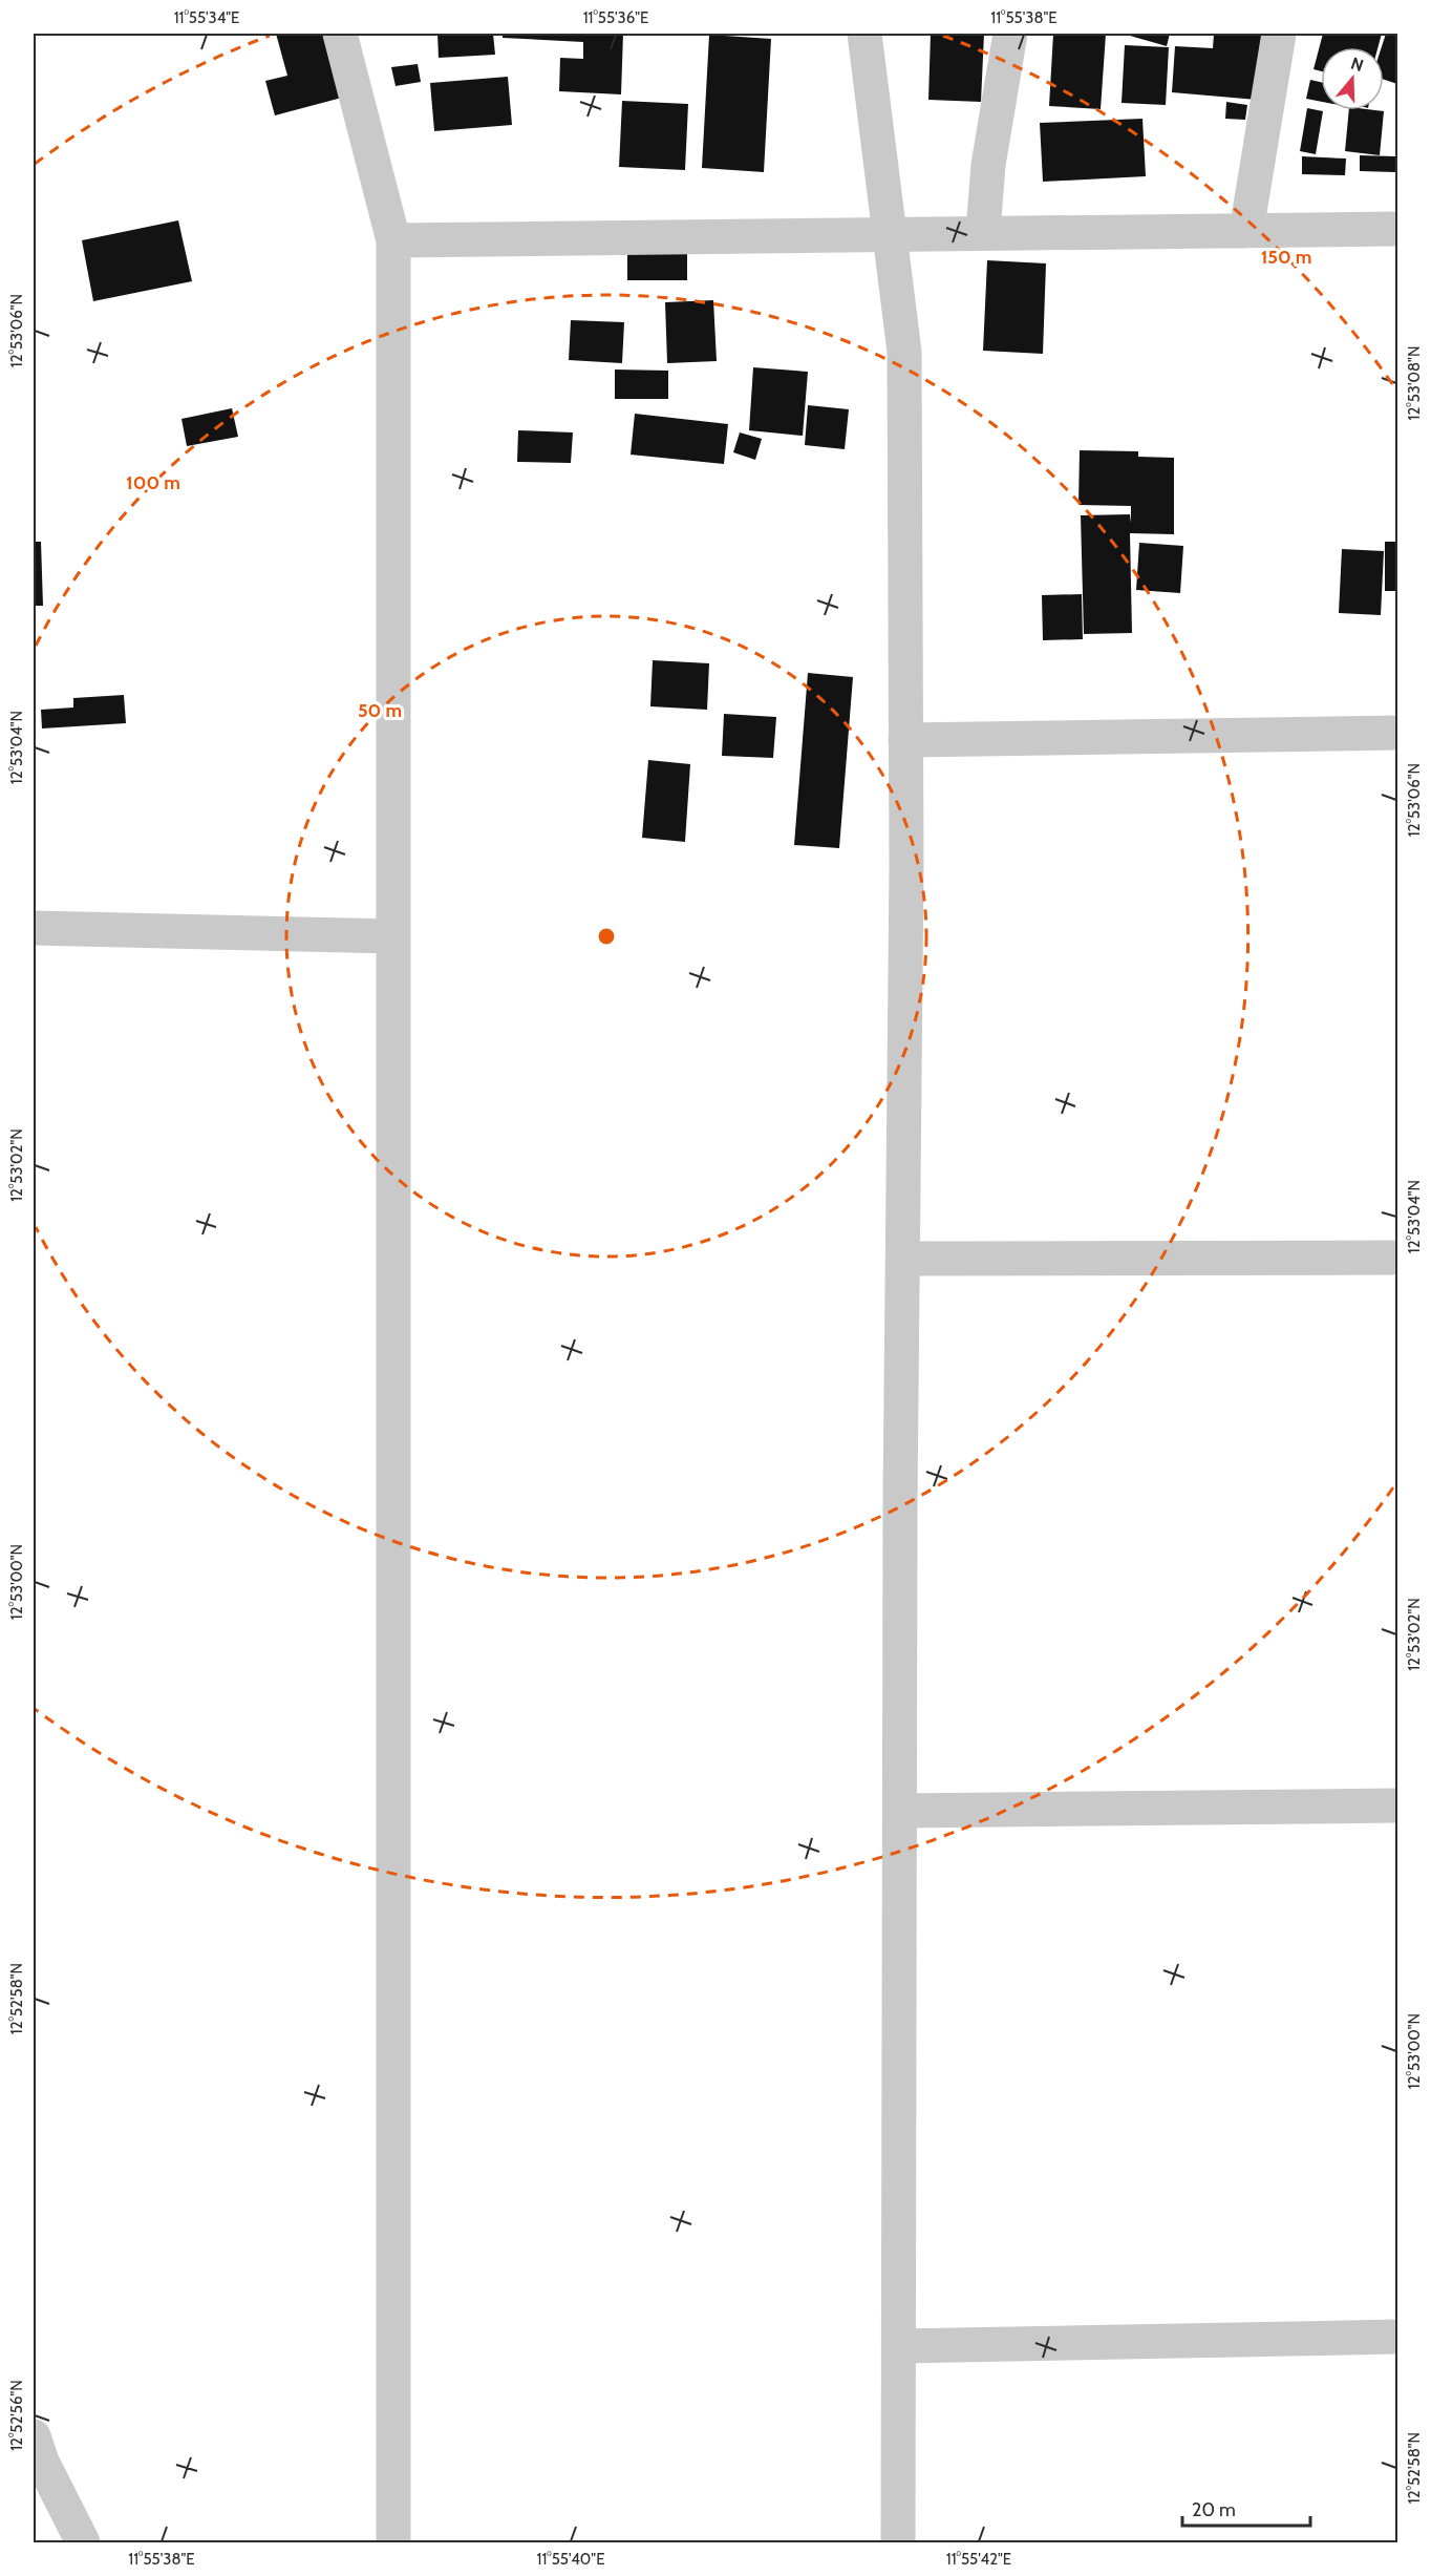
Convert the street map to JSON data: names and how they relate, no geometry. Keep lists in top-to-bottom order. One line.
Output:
{"scale_bar":"20 m","north":"top","coordinates":["11°55'34\"E","11°55'36\"E","11°55'38\"E","12°53'06\"N","12°53'08\"N","12°53'04\"N","12°53'02\"N","12°53'00\"N","12°52'58\"N","12°52'56\"N","11°55'40\"E","11°55'42\"E"],"rings":["150 m","100 m","50 m"]}
